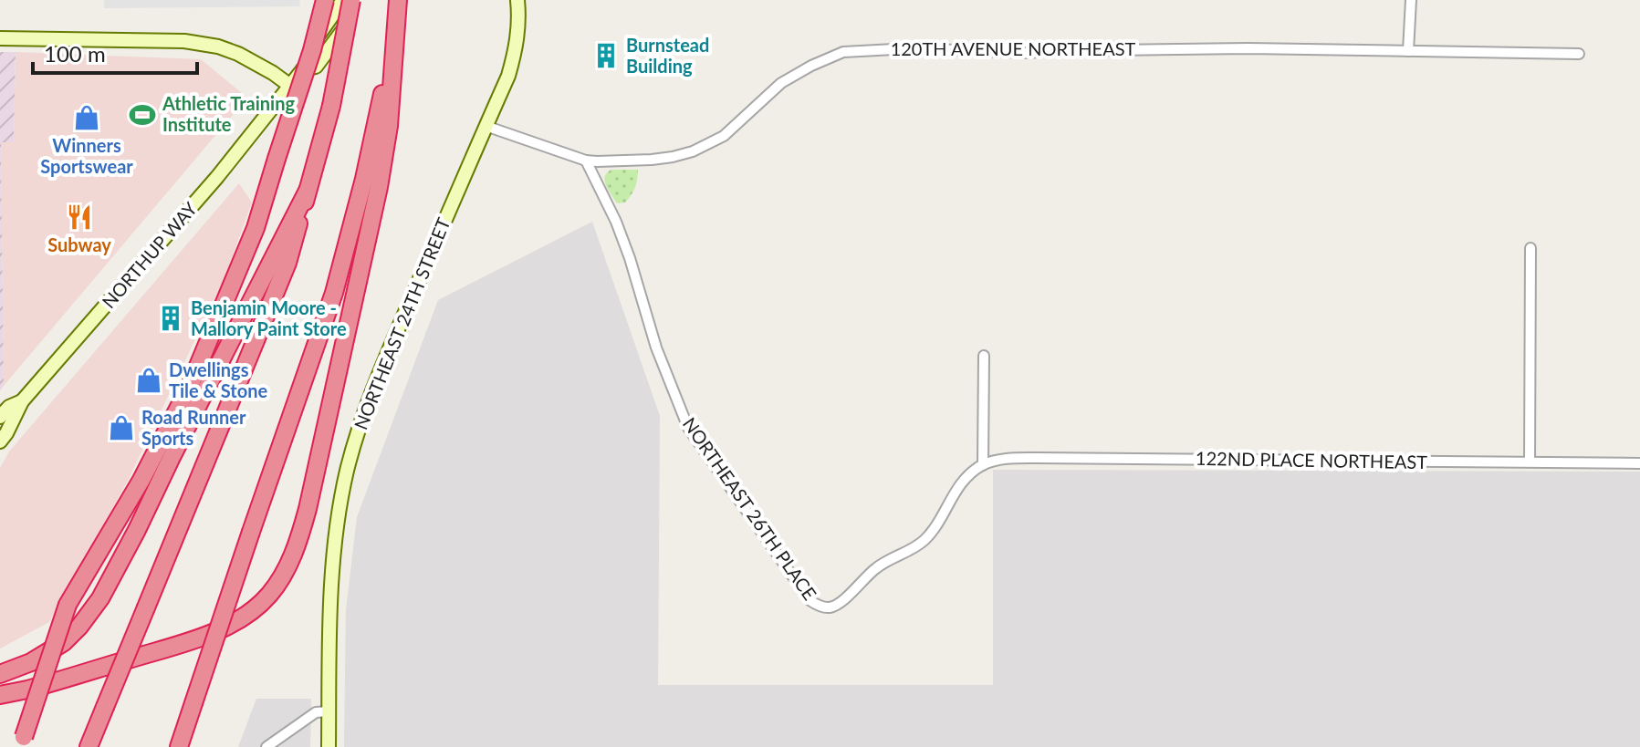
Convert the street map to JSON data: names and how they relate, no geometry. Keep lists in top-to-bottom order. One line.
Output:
{"streets":{"street":["120TH AVENUE NORTHEAST","NORTHUP WAY","NORTHEAST 24TH STREET","122ND PLACE NORTHEAST","NORTHEAST 26TH PLACE"]},"crossings":[["120TH AVENUE NORTHEAST","NORTHEAST 24TH STREET"],["120TH AVENUE NORTHEAST","NORTHEAST 26TH PLACE"],["122ND PLACE NORTHEAST","NORTHEAST 26TH PLACE"]],"places":{"building":["Burnstead Building","Benjamin Moore - Mallory Paint Store"],"sports":["Athletic Training Institute"],"shop":["Winners Sportswear","Dwellings Tile & Stone","Road Runner Sports"],"restaurant":["Subway"]},"scale_bar":"100 m"}
